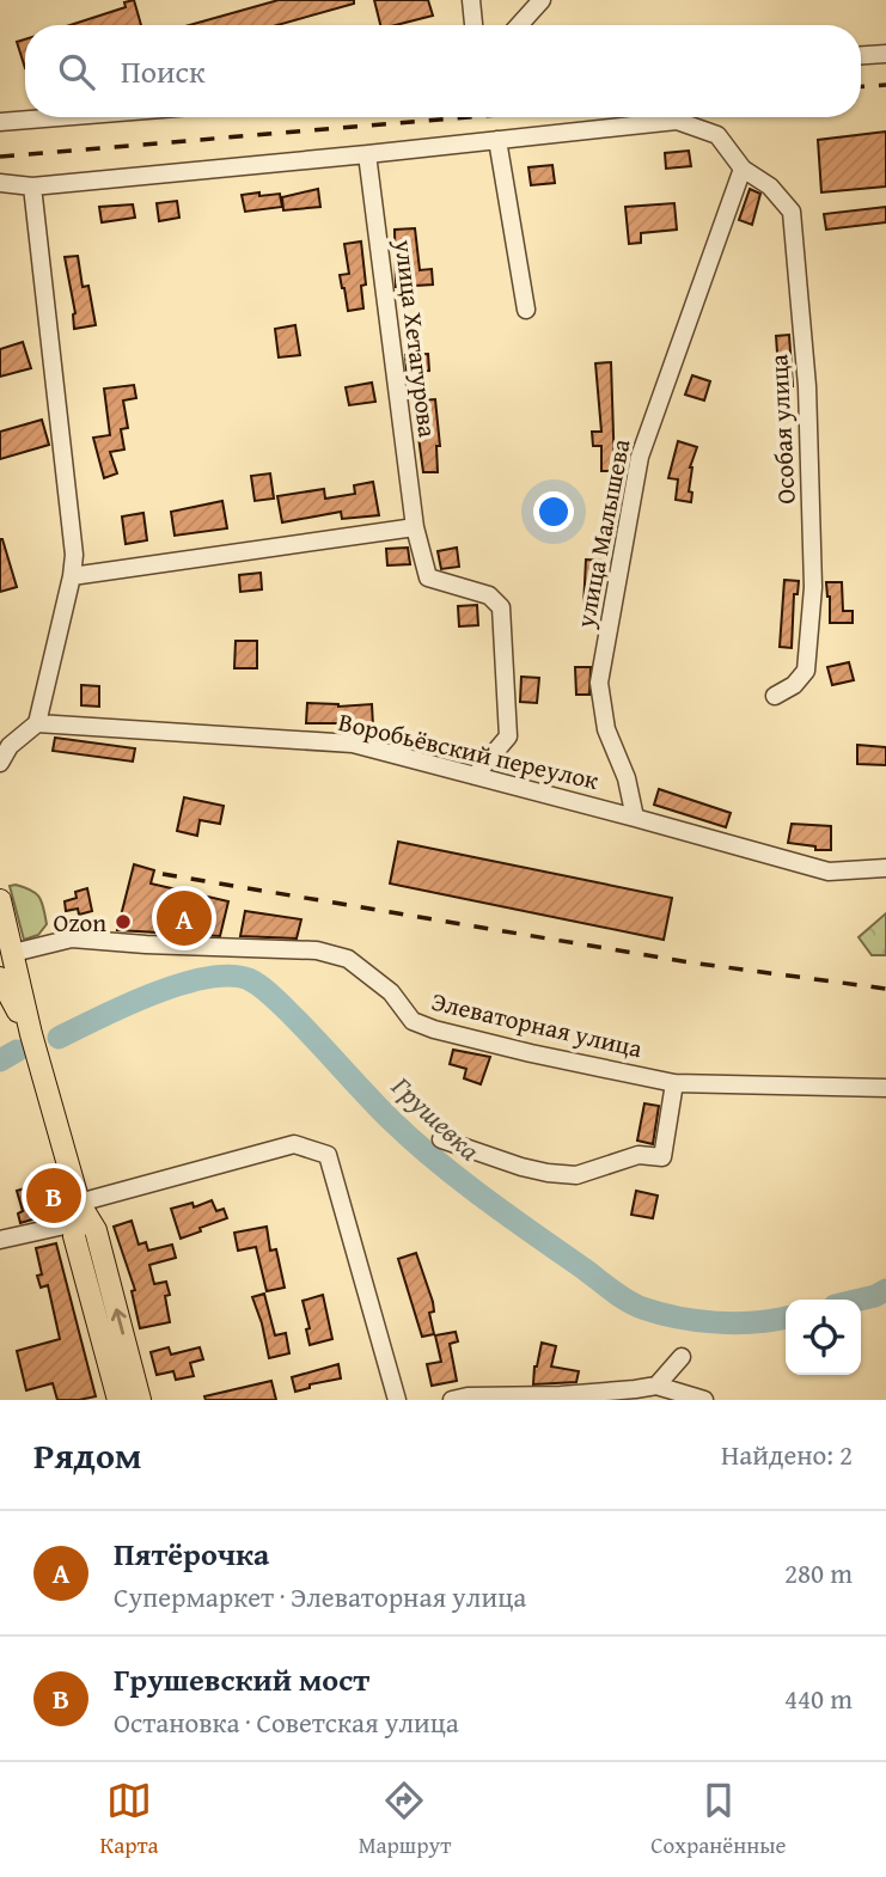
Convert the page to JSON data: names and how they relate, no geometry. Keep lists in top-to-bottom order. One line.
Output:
{"streets":{"street":["улица Хетагурова","Особая улица","улица Малышева","Воробьёвский переулок","Элеваторная улица"]},"crossings":[["улица Хетагурова","Особая улица"],["улица Хетагурова","Воробьёвский переулок"],["Особая улица","улица Малышева"],["улица Малышева","Воробьёвский переулок"]],"water":["Грушевка"],"places":["Ozon"],"page":{"search":"Поиск","pins":["A","B"],"heading":["Рядом","Найдено: 2"],"list":[{"mark":"A","name":"Пятёрочка","note":"Супермаркет · Элеваторная улица","value":"280 m"},{"mark":"B","name":"Грушевский мост","note":"Остановка · Советская улица","value":"440 m"}],"nav":["Карта","Маршрут","Сохранённые"]}}
